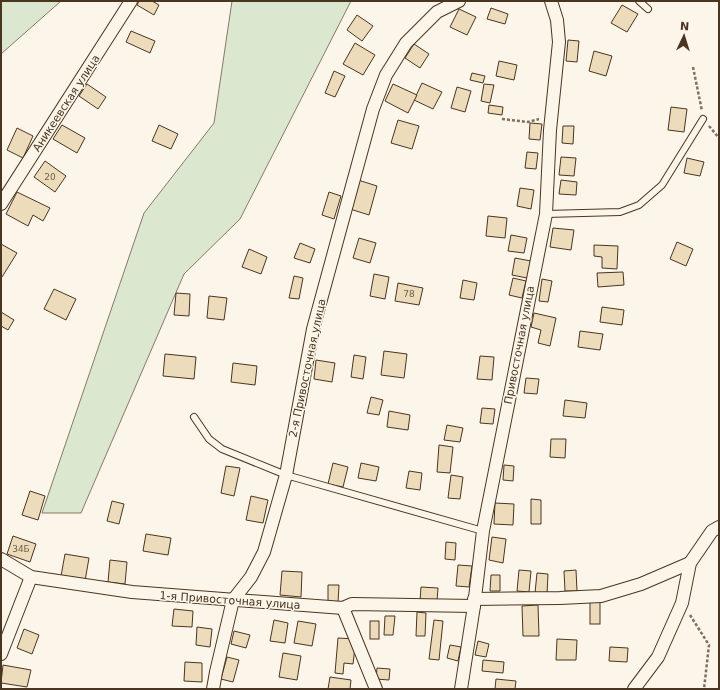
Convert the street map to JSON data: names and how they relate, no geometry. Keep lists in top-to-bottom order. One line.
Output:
{"streets":{"street":["Аникеевская улица","Привосточная улица","2-я Привосточная улица","1-я Привосточная улица"]},"crossings":[["Привосточная улица","1-я Привосточная улица"],["2-я Привосточная улица","1-я Привосточная улица"]],"house_numbers":["20","78","34Б"],"north":"top"}
